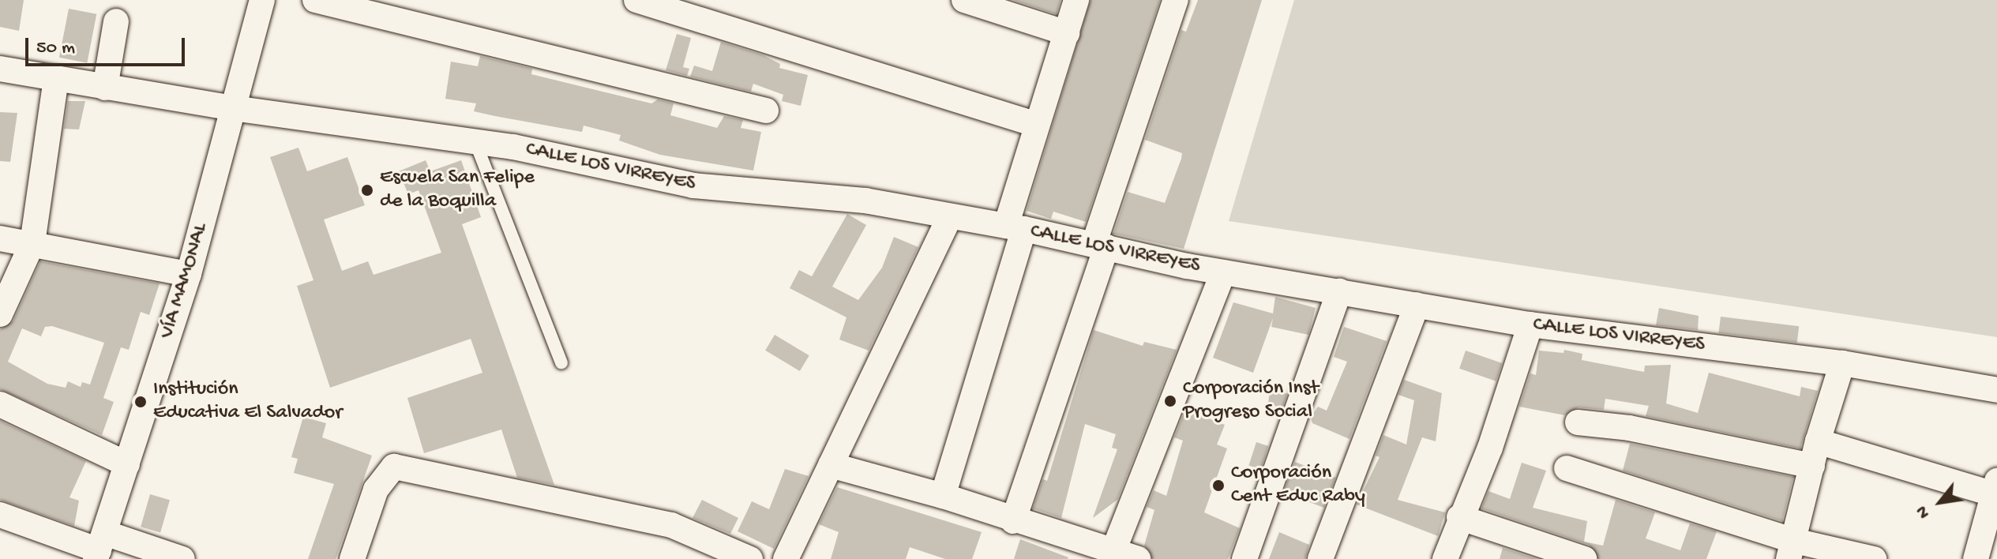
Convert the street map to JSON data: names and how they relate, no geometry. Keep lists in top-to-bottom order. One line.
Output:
{"streets":{"street":["CALLE LOS VIRREYES","VÍA MAMONAL"]},"crossings":[["CALLE LOS VIRREYES","VÍA MAMONAL"]],"places":["Escuela San Felipe de la Boquilla","Corporación Inst Progreso Social","Institución Educativa El Salvador","Corporación Cent Educ Raby"],"scale_bar":"50 m","north":"bottom left"}
